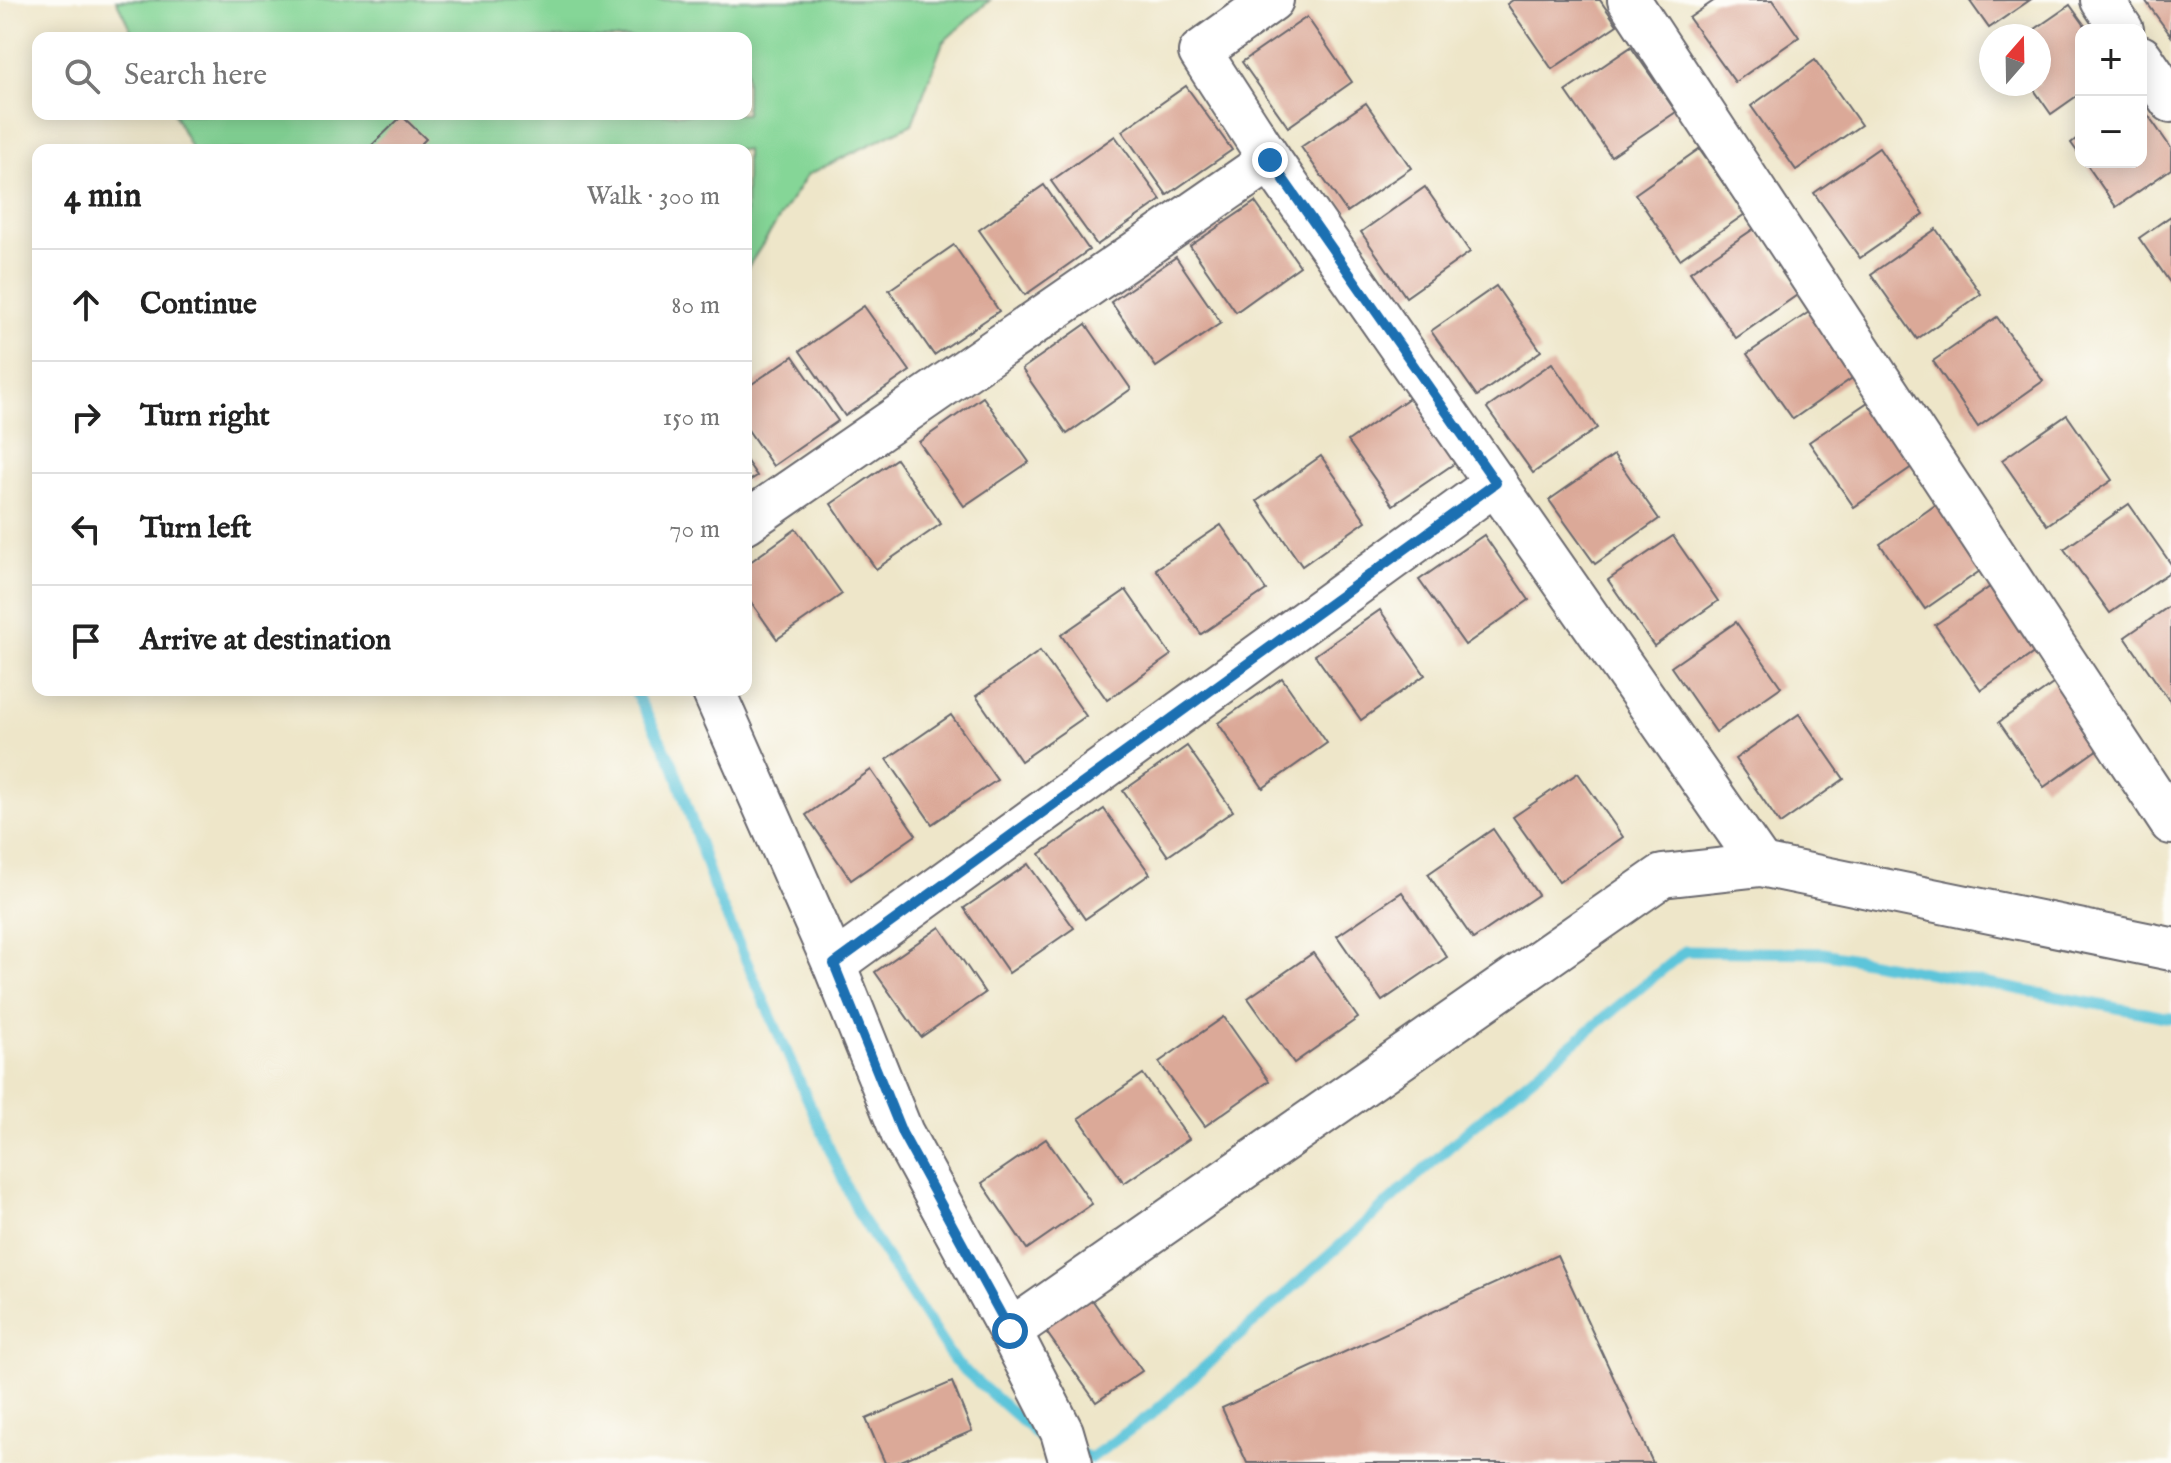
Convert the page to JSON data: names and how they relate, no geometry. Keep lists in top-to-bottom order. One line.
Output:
{"north":"top","page":{"map_buttons":["+","−"],"search":"Search here","heading":["4 min","Walk · 300 m"],"list":[["Continue","80 m"],["Turn right","150 m"],["Turn left","70 m"],"Arrive at destination"]}}
